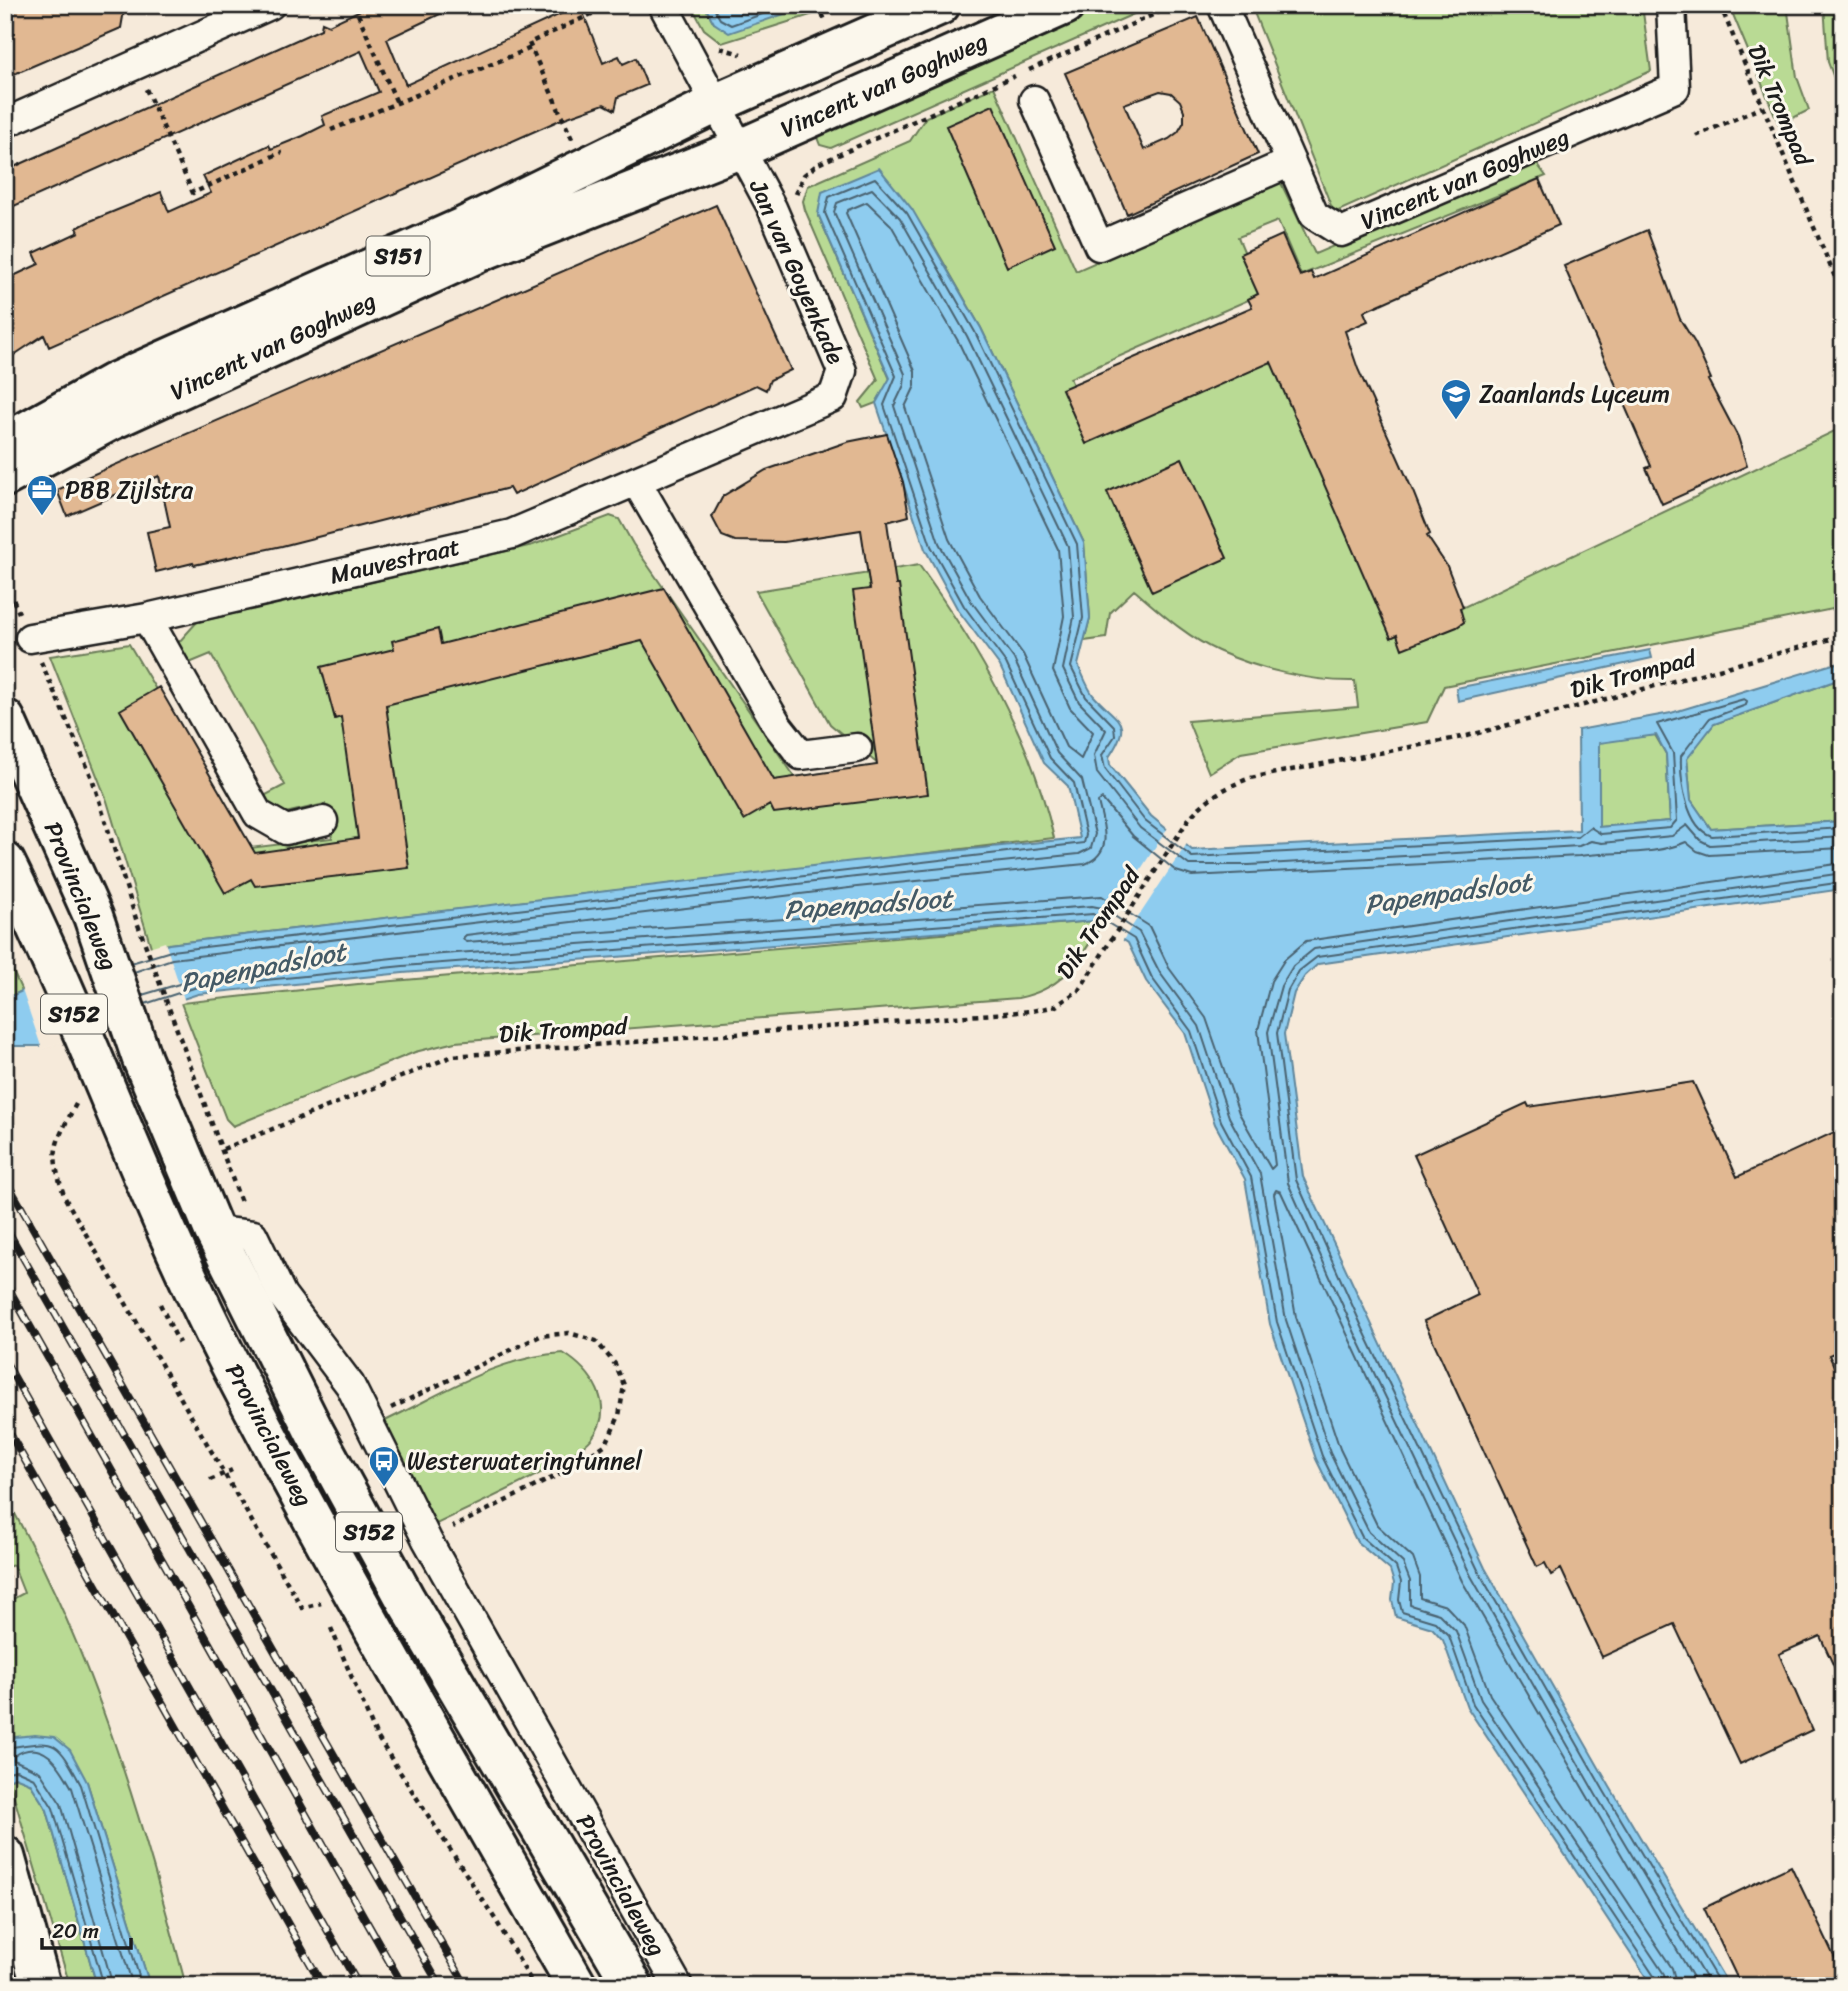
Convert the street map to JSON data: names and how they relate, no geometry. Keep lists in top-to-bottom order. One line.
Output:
{"streets":{"main road":["Vincent van Goghweg","S151","Provincialeweg","S152"],"street":["Jan van Goyenkade","Mauvestraat"],"path":["Dik Trompad"]},"crossings":[["Vincent van Goghweg","Jan van Goyenkade"],["Dik Trompad","Provincialeweg"],["Jan van Goyenkade","Mauvestraat"],["Mauvestraat","Provincialeweg"]],"water":["Papenpadsloot"],"places":{"school or university":["Zaanlands Lyceum"],"office":["PBB Zijlstra"],"bus stop":["Westerwateringtunnel"]},"scale_bar":"20 m"}
